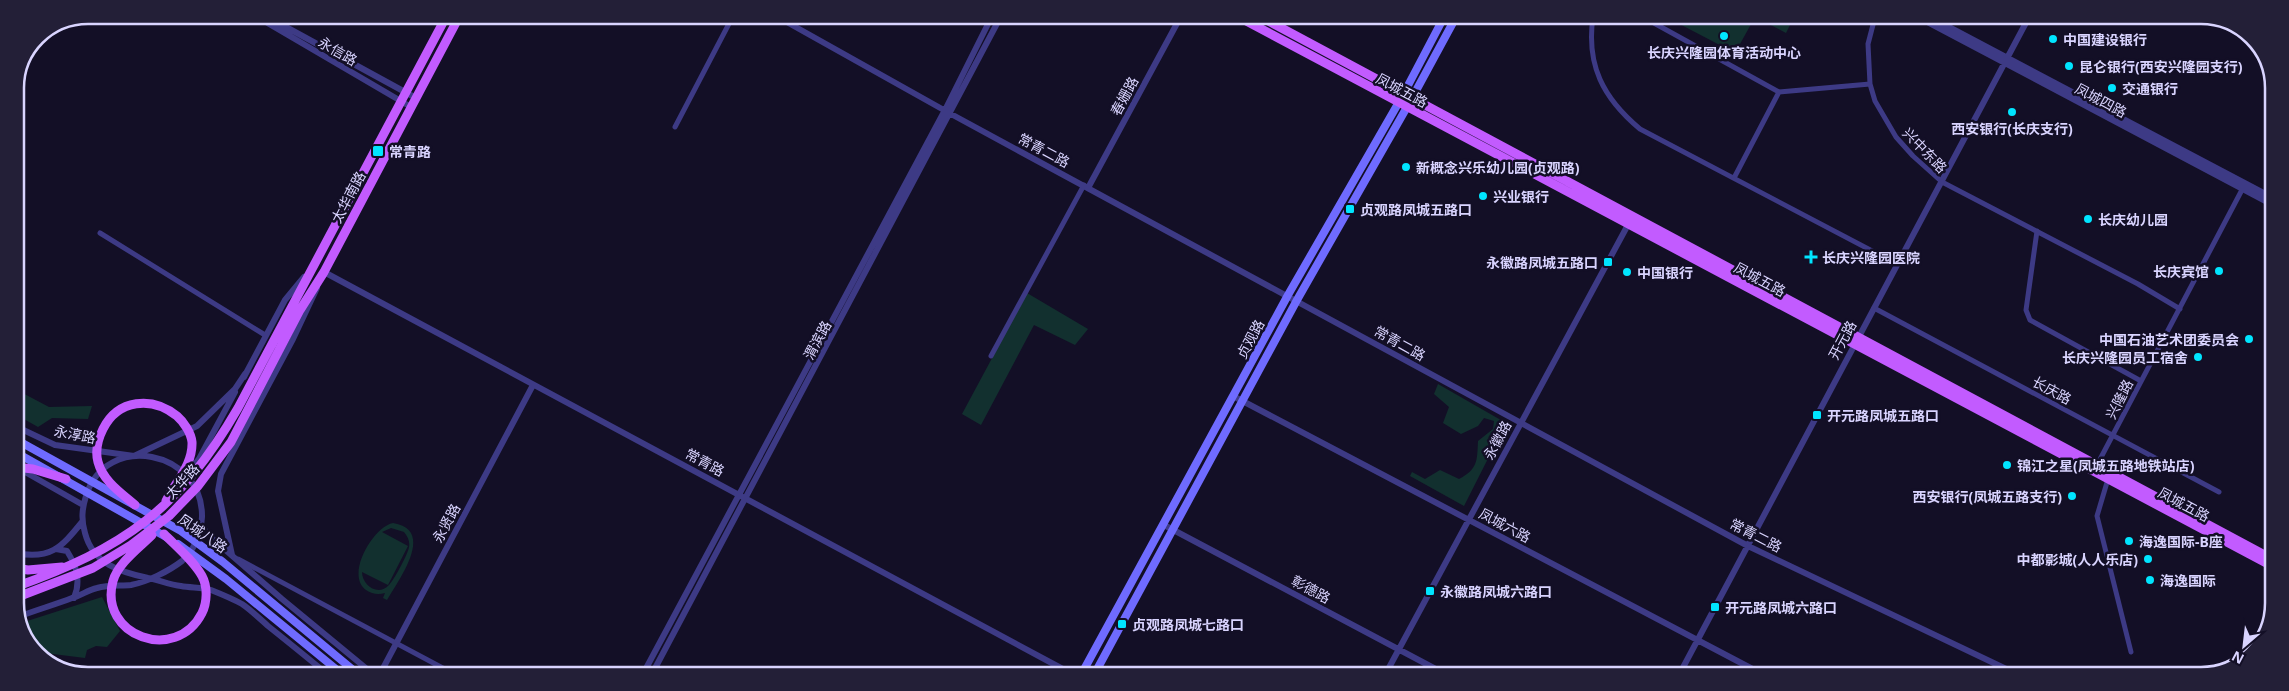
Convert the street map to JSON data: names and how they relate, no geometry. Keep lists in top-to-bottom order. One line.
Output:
{"streets":{"main road":["凤城五路","太华南路","贞观路","太华路","凤城八路"],"street":["永信路","春姗路","凤城四路","常青二路","兴中东路","渭滨路","开元路","长庆路","兴隆路","永淳路","永徽路","常青路","永贤路","凤城六路","彰德路"]},"crossings":[["永信路","太华南路"],["凤城五路","贞观路"],["凤城五路","开元路"],["凤城五路","兴隆路"],["凤城五路","永徽路"],["春姗路","常青二路"],["凤城四路","开元路"],["凤城四路","兴隆路"],["常青二路","贞观路"],["常青二路","渭滨路"],["常青二路","开元路"],["常青二路","永徽路"],["兴中东路","开元路"],["兴中东路","兴隆路"],["太华南路","常青路"],["太华南路","太华路"],["贞观路","凤城六路"],["贞观路","彰德路"],["渭滨路","常青路"],["开元路","长庆路"],["开元路","凤城六路"],["长庆路","兴隆路"],["永淳路","凤城八路"],["永徽路","凤城六路"],["永徽路","彰德路"],["常青路","永贤路"]],"places":{"other":["长庆兴隆园体育活动中心","中国建设银行","昆仑银行(西安兴隆园支行)","交通银行","西安银行(长庆支行)","新概念兴乐幼儿园(贞观路)","兴业银行","长庆幼儿园","长庆宾馆","中国银行","中国石油艺术团委员会","长庆兴隆园员工宿舍","锦江之星(凤城五路地铁站店)","西安银行(凤城五路支行)","海逸国际-B座","中都影城(人人乐店)","海逸国际"],"transit":["常青路","贞观路凤城五路口","永徽路凤城五路口","开元路凤城五路口","永徽路凤城六路口","开元路凤城六路口","贞观路凤城七路口"],"health":["长庆兴隆园医院"]},"north":"bottom left"}
